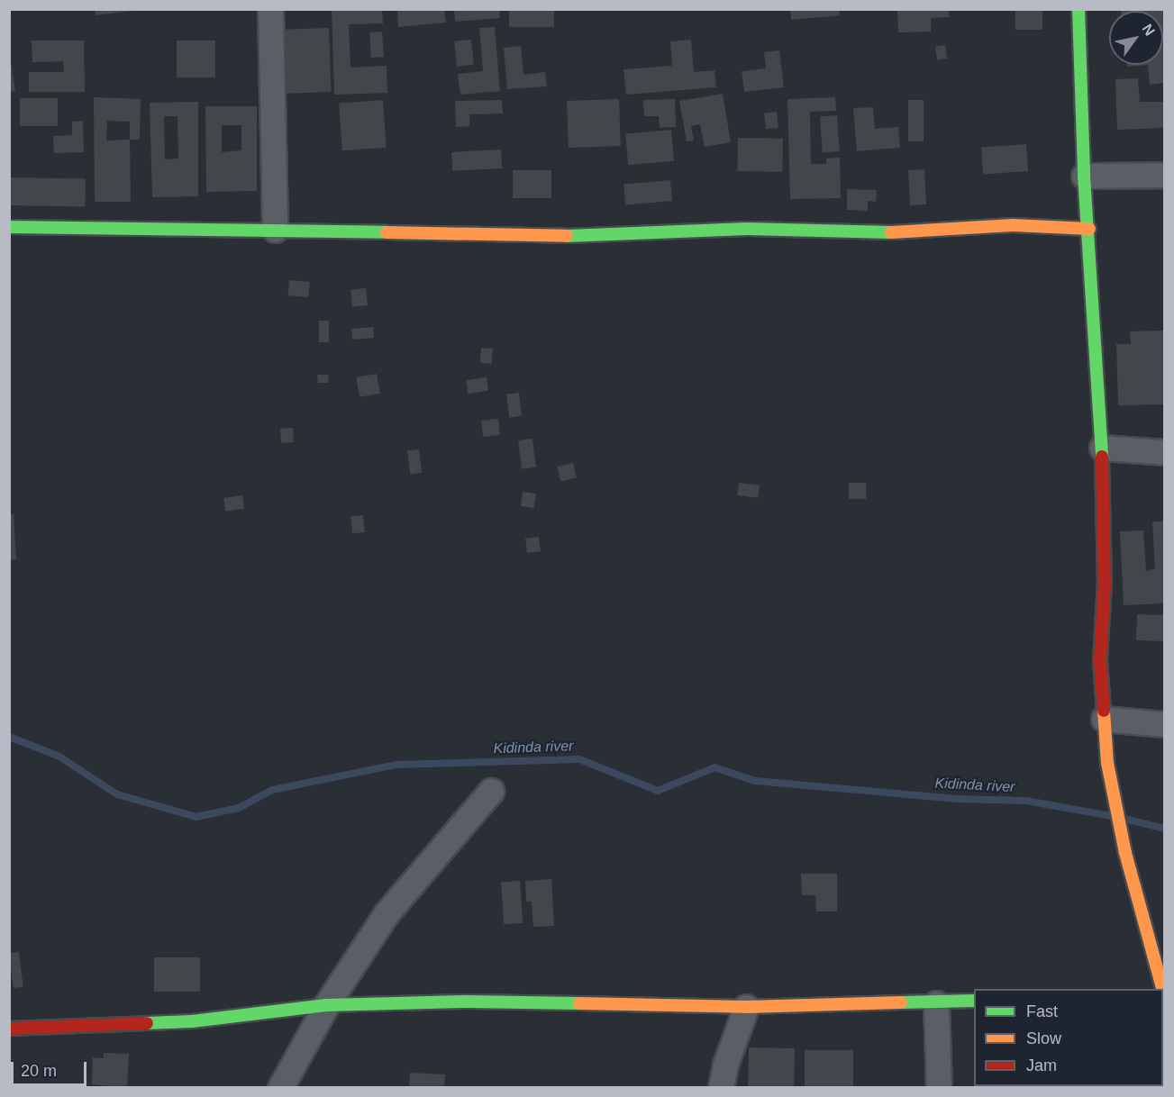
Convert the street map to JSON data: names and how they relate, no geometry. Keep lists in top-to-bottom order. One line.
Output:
{"water":["Kidinda river"],"legend":["Fast","Slow","Jam"],"scale_bar":"20 m","north":"top right"}
